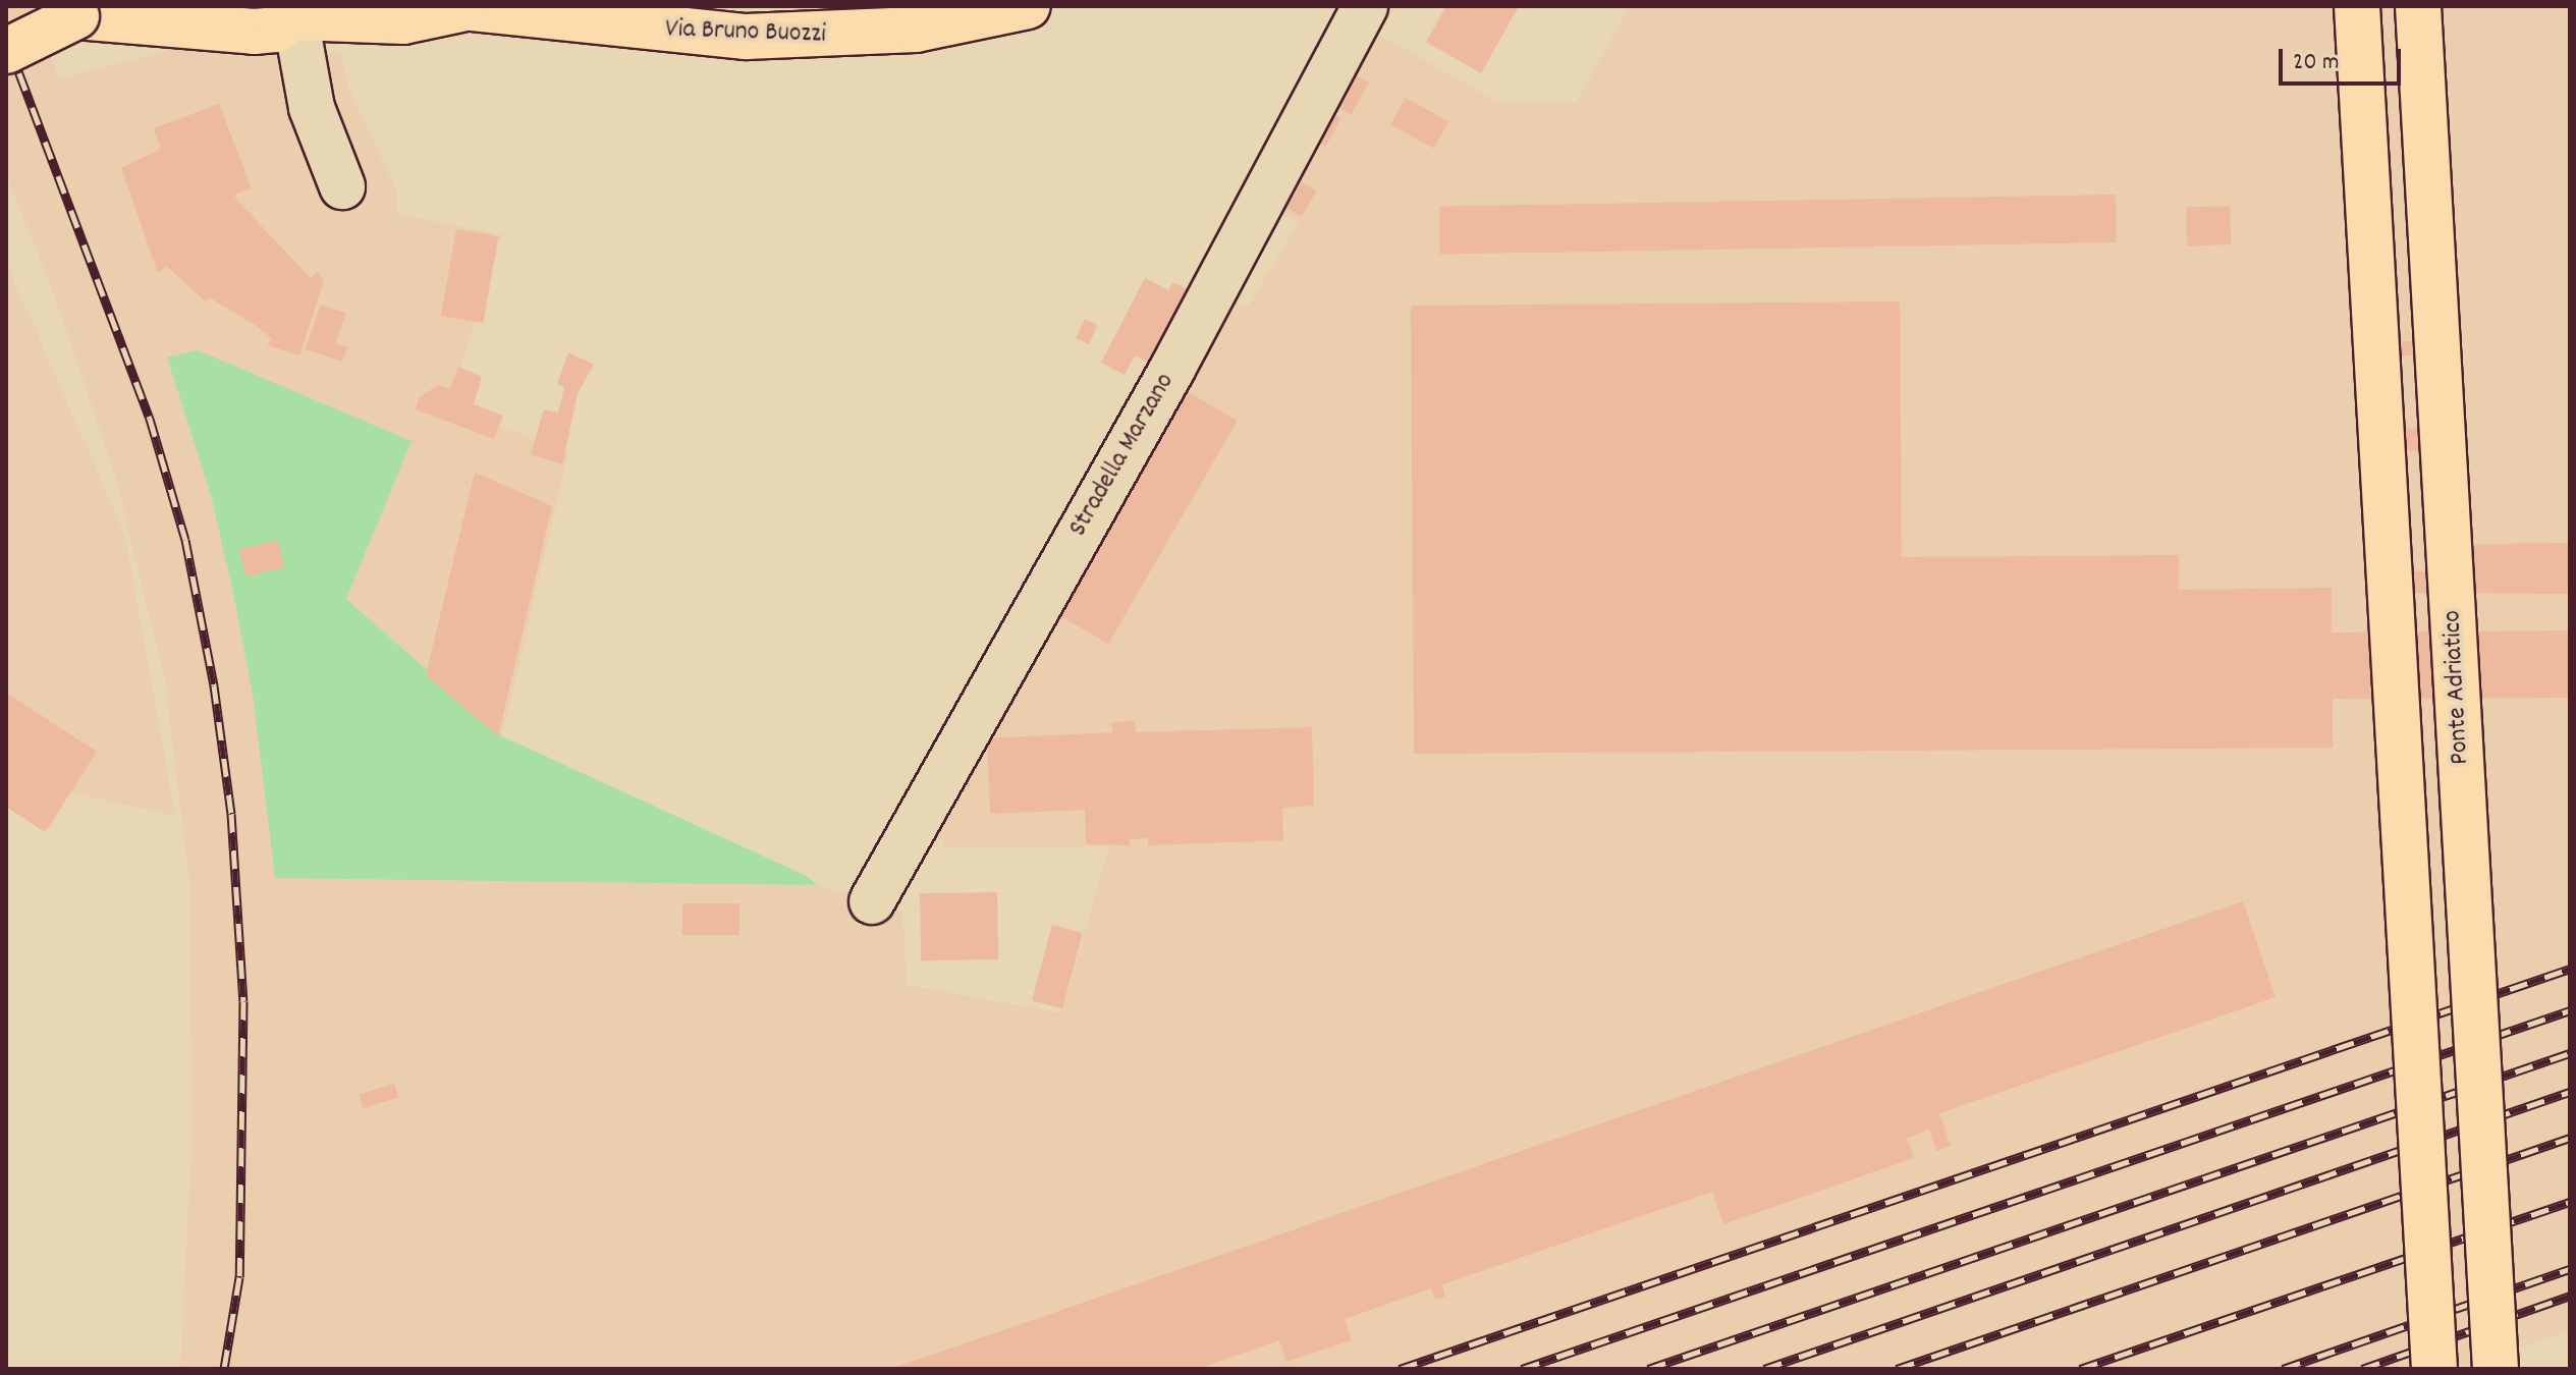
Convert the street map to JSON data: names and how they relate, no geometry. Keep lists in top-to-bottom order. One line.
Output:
{"streets":{"main road":["Via Bruno Buozzi","Ponte Adriatico"],"street":["Stradella Marzano"]},"scale_bar":"20 m"}
